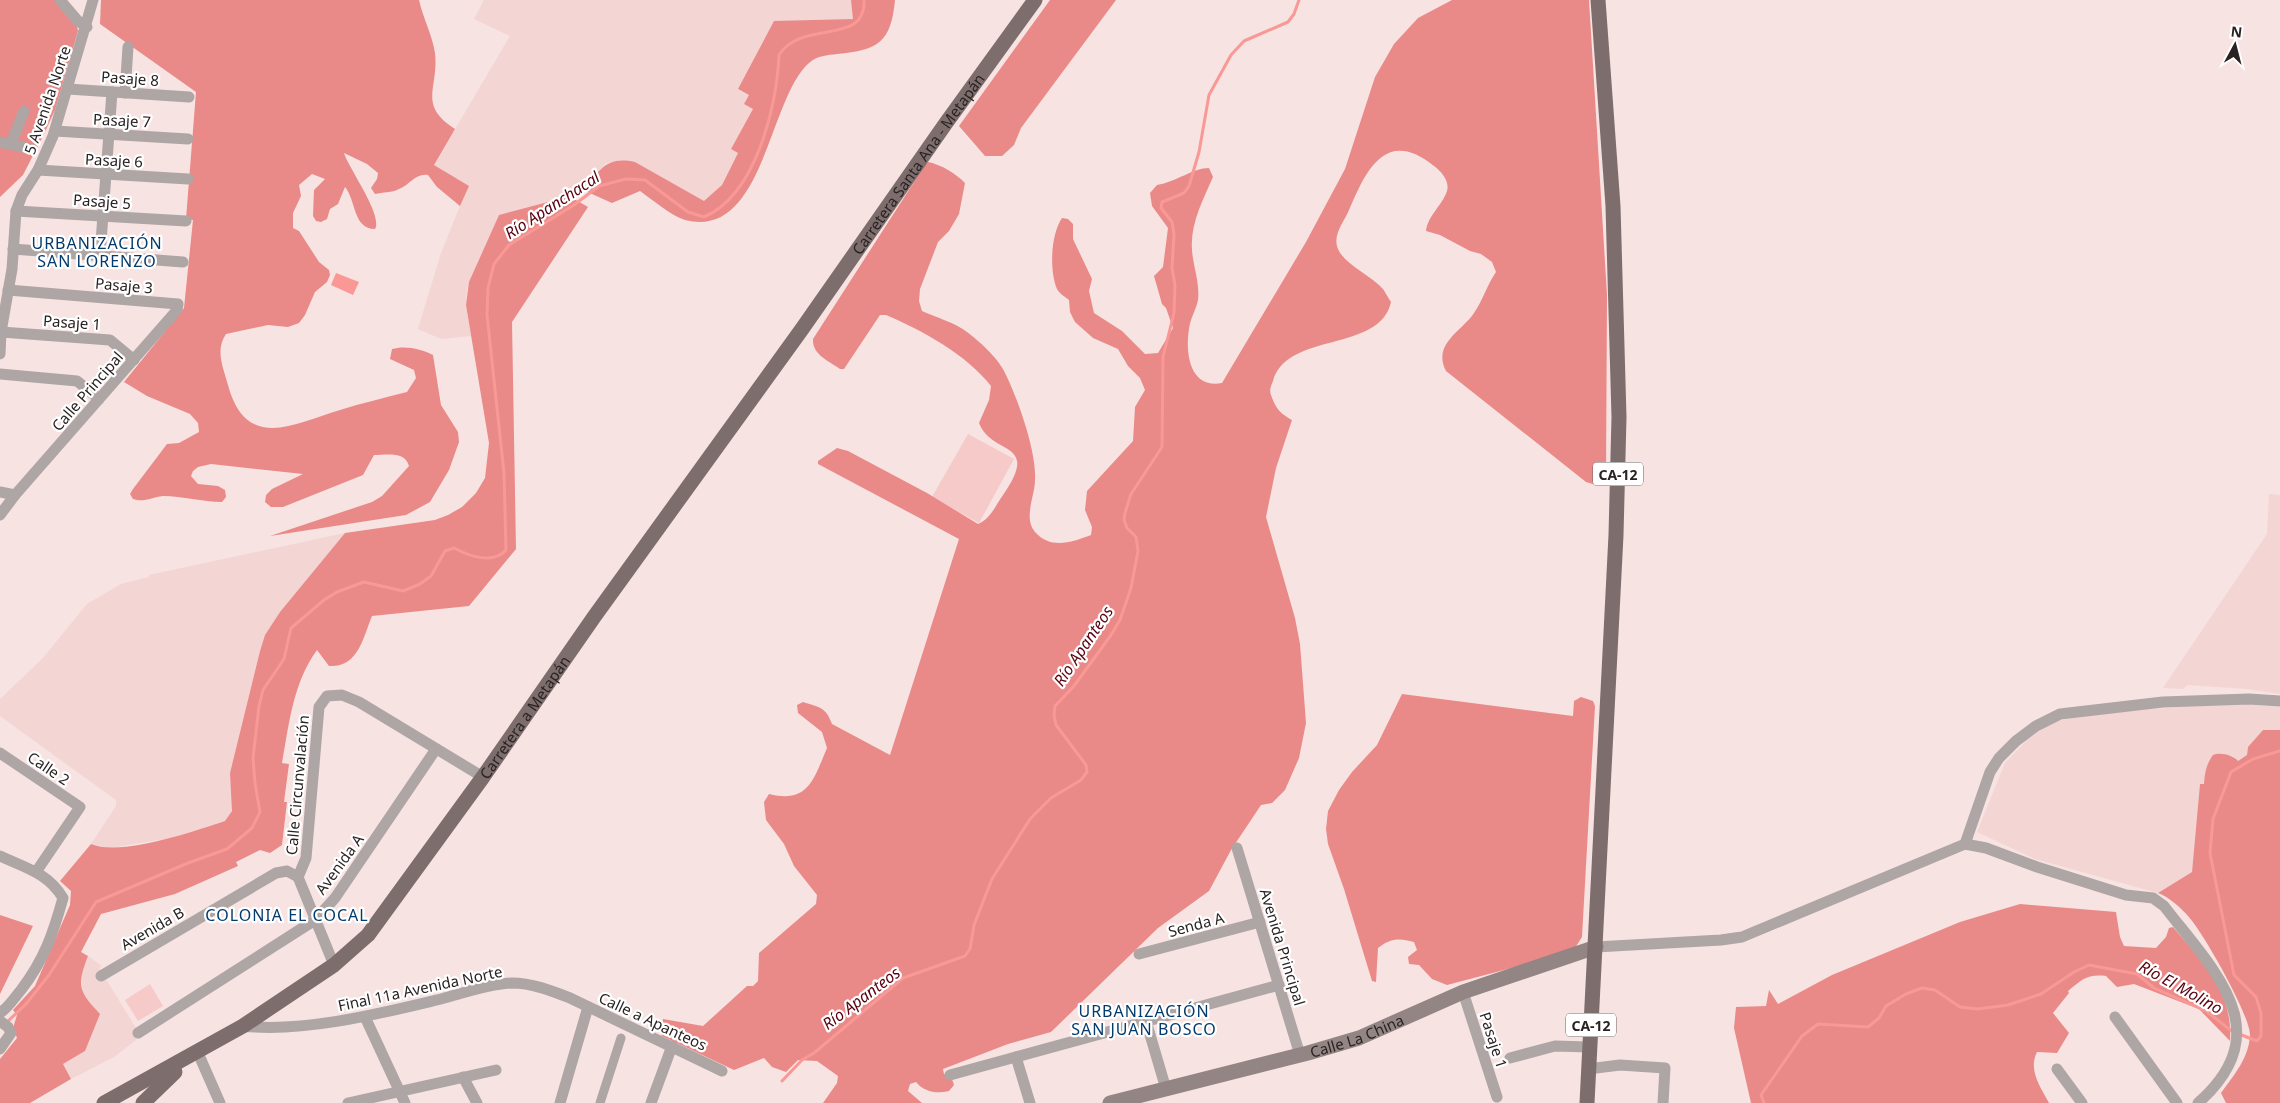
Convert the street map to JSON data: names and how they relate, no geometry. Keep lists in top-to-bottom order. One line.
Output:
{"streets":{"main road":["Carretera Santa Ana - Metapán","CA-12","Carretera a Metapán","Calle La China"],"street":["Pasaje 8","5 Avenida Norte","Pasaje 7","Pasaje 6","Pasaje 5","Pasaje 3","Pasaje 1","Calle Principal","Calle 2","Calle Circunvalación","Avenida A","Senda A","Avenida B","Avenida Principal","Final 11a Avenida Norte","Calle a Apanteos"]},"crossings":[["Pasaje 8","5 Avenida Norte"],["5 Avenida Norte","Pasaje 7"],["5 Avenida Norte","Pasaje 6"],["5 Avenida Norte","Pasaje 5"],["5 Avenida Norte","Pasaje 3"],["5 Avenida Norte","Pasaje 1"],["Carretera Santa Ana - Metapán","Carretera a Metapán"],["Pasaje 3","Calle Principal"],["Pasaje 1","Calle Principal"],["Pasaje 1","Calle La China"],["CA-12","Calle La China"],["Carretera a Metapán","Calle Circunvalación"],["Carretera a Metapán","Final 11a Avenida Norte"],["Calle Circunvalación","Avenida A"],["Calle Circunvalación","Avenida B"],["Senda A","Avenida Principal"],["Avenida Principal","Calle La China"],["Final 11a Avenida Norte","Calle a Apanteos"]],"districts":["URBANIZACIÓN SAN LORENZO","COLONIA EL COCAL","URBANIZACIÓN SAN JUAN BOSCO"],"water":["Río Apanchacal","Río Apanteos","Río El Molino"],"north":"top"}
